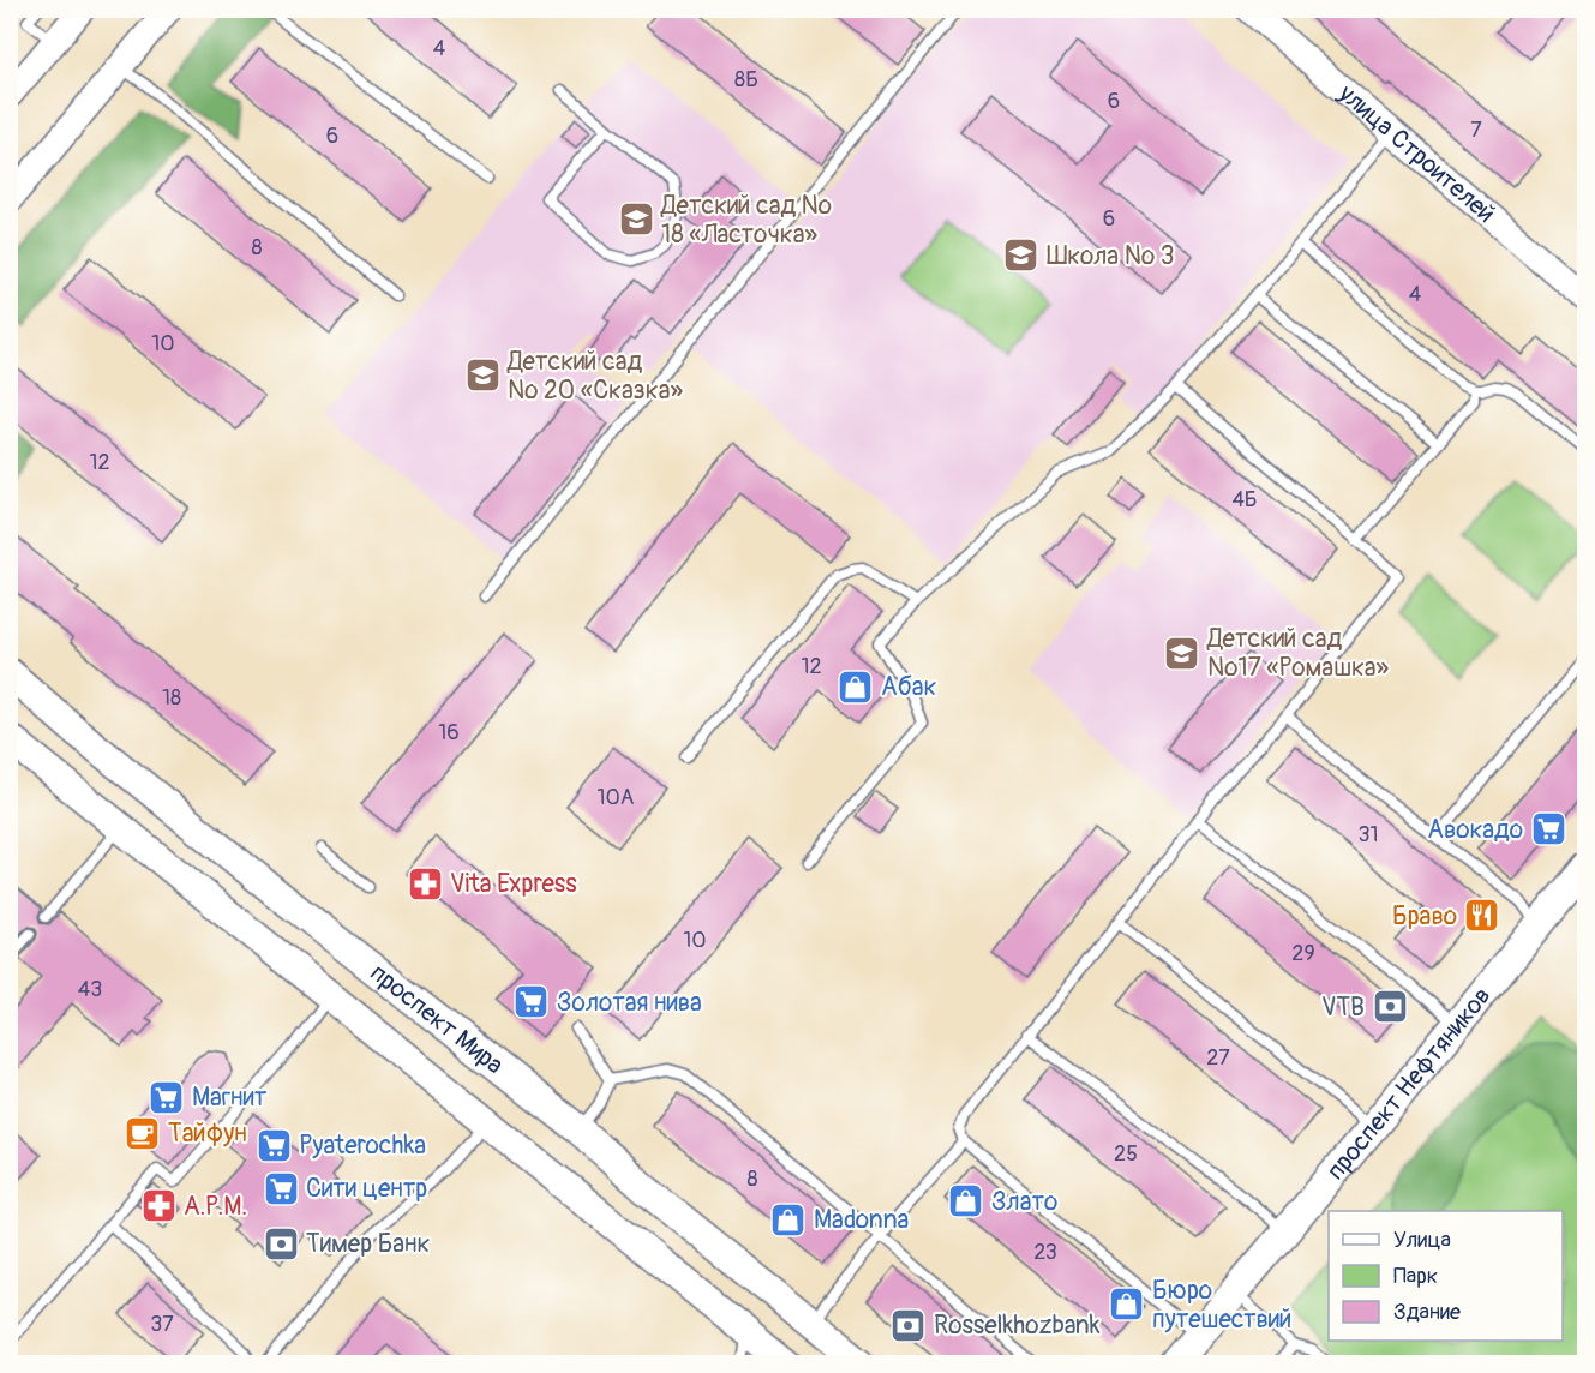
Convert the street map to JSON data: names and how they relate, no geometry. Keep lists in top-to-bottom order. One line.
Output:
{"streets":{"main road":["проспект Мира","проспект Нефтяников"],"street":["улица Строителей"]},"places":{"school or university":["Детский сад № 18 «Ласточка»","Школа № 3","Детский сад № 20 «Сказка»","Детский сад №17 «Ромашка»"],"shop":["Абак","Злато","Madonna","Бюро путешествий"],"supermarket":["Авокадо","Золотая нива","Магнит","Pyaterochka","Сити центр"],"pharmacy":["Vita Express","А.Р.М."],"restaurant":["Браво"],"bank":["VTB","Тимер Банк","Rosselkhozbank"],"cafe":["Тайфун"]},"house_numbers":["4","8Б","6","7","6","6","8","4","10","12","4Б","12","18","16","10А","31","10","29","43","27","25","8","23","37"],"legend":["Улица","Парк","Здание"]}
